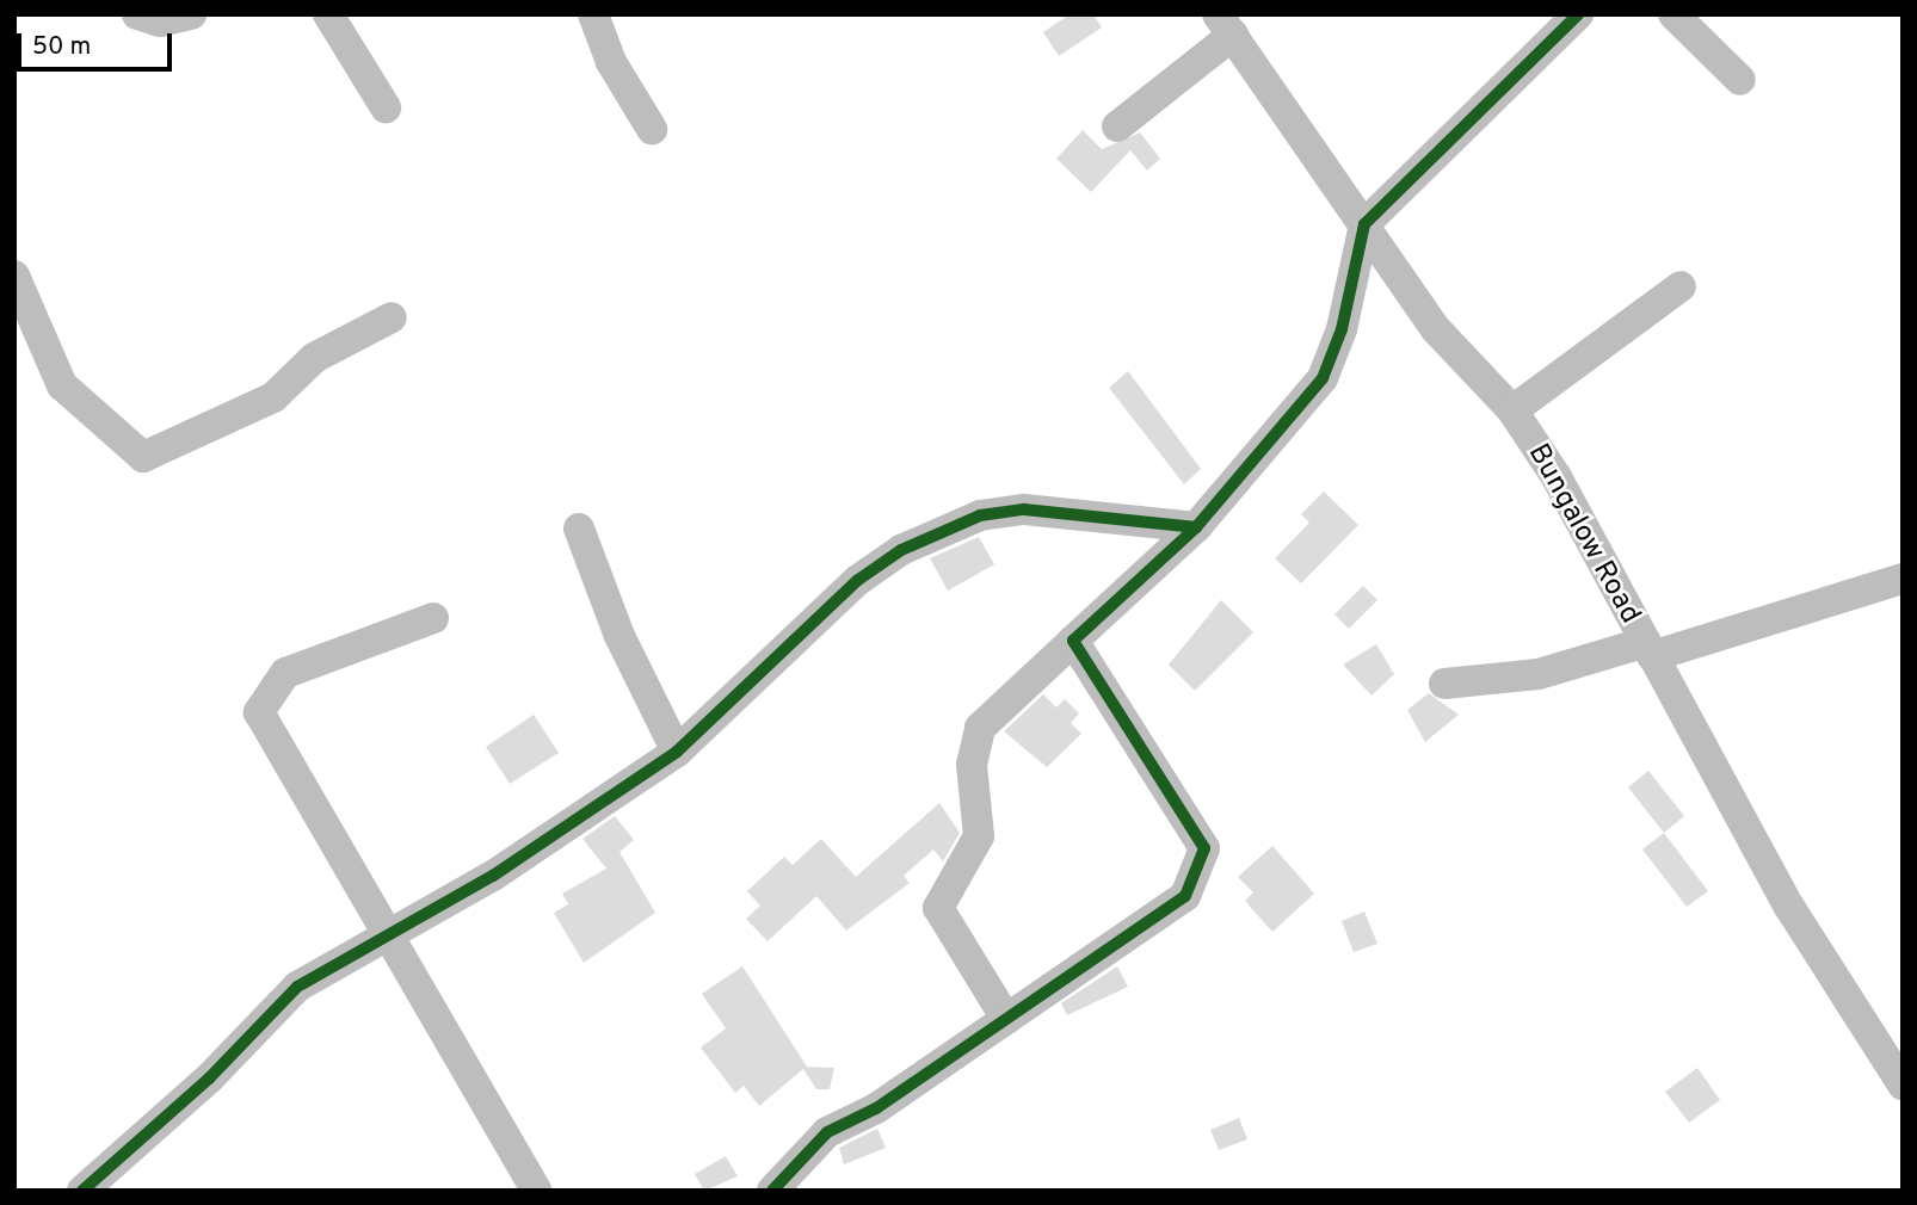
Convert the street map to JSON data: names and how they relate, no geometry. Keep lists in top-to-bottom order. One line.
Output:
{"streets":{"street":["Bungalow Road"]},"scale_bar":"50 m"}
